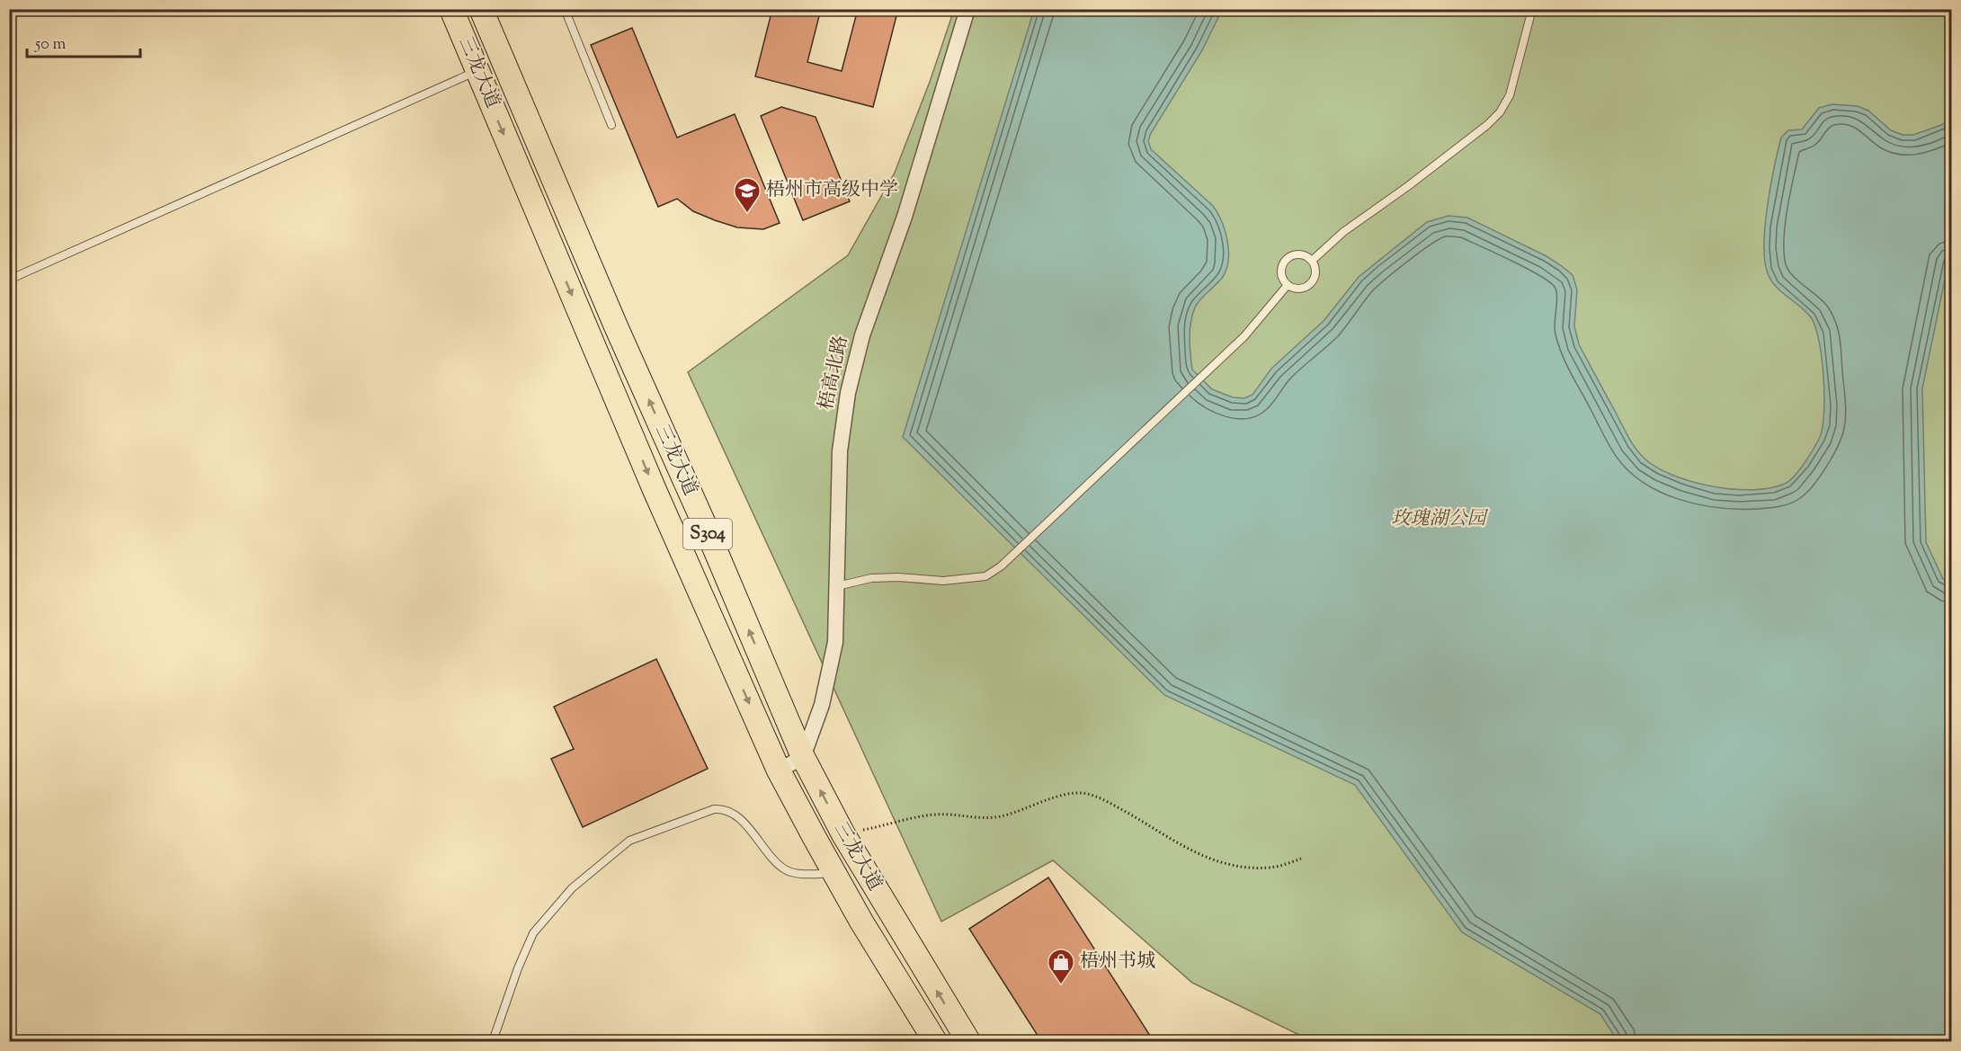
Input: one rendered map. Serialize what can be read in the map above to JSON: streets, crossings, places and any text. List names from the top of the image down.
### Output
{
  "streets": {
    "main road": ["三龙大道", "S304"],
    "street": ["梧高北路"]
  },
  "crossings": [
    ["三龙大道", "梧高北路"]
  ],
  "parks": ["玫瑰湖公园"],
  "places": {
    "school or university": ["梧州市高级中学"],
    "shop": ["梧州书城"]
  },
  "scale_bar": "50 m"
}
